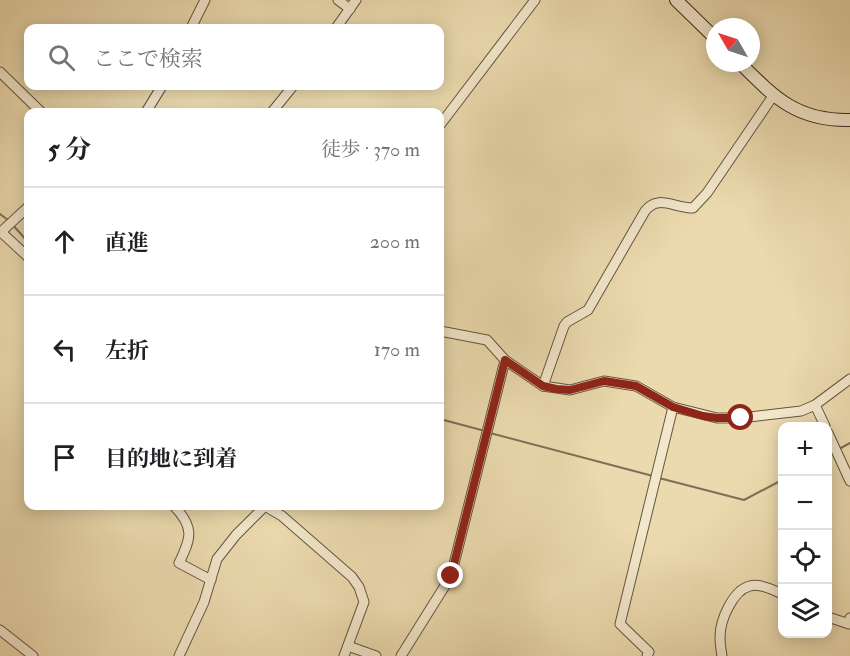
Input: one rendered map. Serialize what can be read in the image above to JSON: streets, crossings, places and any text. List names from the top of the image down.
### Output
{
  "north": "top left",
  "page": {
    "search": "ここで検索",
    "heading": ["5 分", "徒歩 · 370 m"],
    "list": [
      ["直進", "200 m"],
      ["左折", "170 m"],
      "目的地に到着"
    ],
    "map_buttons": ["+", "−"]
  }
}
